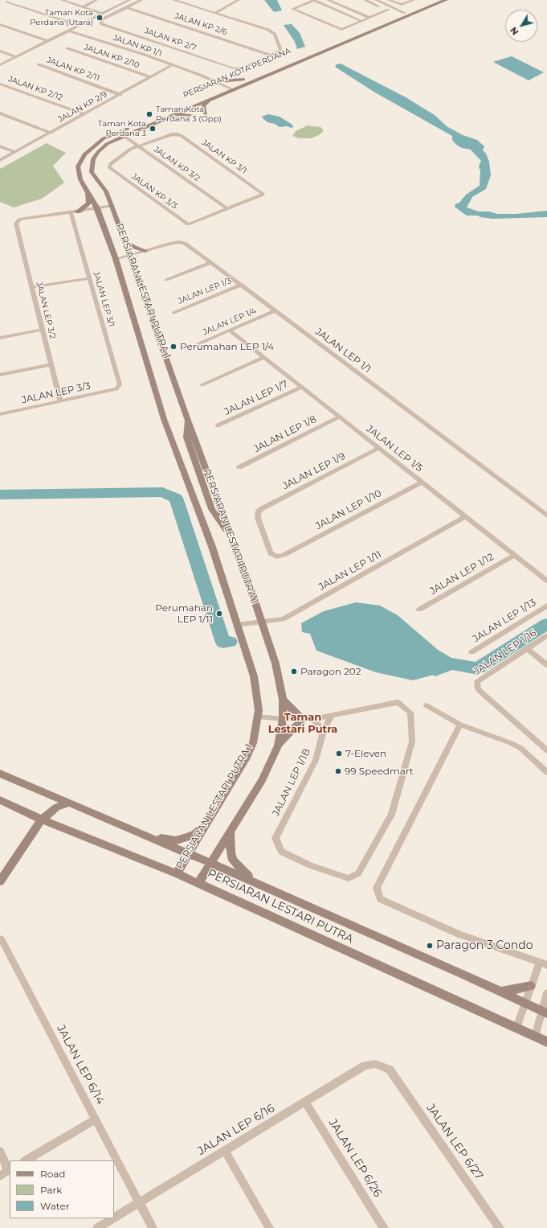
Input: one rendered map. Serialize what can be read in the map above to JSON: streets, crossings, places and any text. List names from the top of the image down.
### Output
{
  "streets": {
    "street": [
      "JALAN KP 2/6",
      "JALAN KP 2/7",
      "JALAN KP 1/1",
      "JALAN KP 2/10",
      "JALAN KP 2/11",
      "PERSIARAN KOTA PERDANA",
      "JALAN KP 2/12",
      "JALAN KP 2/9",
      "JALAN KP 3/1",
      "JALAN KP 3/2",
      "JALAN KP 3/3",
      "PERSIARAN LESTARI PUTRA 1",
      "JALAN LEP 1/3",
      "JALAN LEP 3/1",
      "JALAN LEP 3/2",
      "JALAN LEP 1/4",
      "JALAN LEP 1/1",
      "JALAN LEP 3/3",
      "JALAN LEP 1/7",
      "JALAN LEP 1/8",
      "JALAN LEP 1/5",
      "JALAN LEP 1/9",
      "JALAN LEP 1/10",
      "JALAN LEP 1/11",
      "JALAN LEP 1/12",
      "JALAN LEP 1/13",
      "JALAN LEP 1/16",
      "JALAN LEP 1/1B",
      "PERSIARAN LESTARI PUTRA",
      "JALAN LEP 6/14",
      "JALAN LEP 6/16",
      "JALAN LEP 6/27",
      "JALAN LEP 6/26"
    ]
  },
  "crossings": [
    ["JALAN KP 2/6", "JALAN KP 2/7"],
    ["JALAN KP 1/1", "PERSIARAN KOTA PERDANA"],
    ["JALAN KP 1/1", "JALAN KP 2/9"],
    ["JALAN KP 2/10", "JALAN KP 2/9"],
    ["JALAN KP 2/11", "JALAN KP 2/9"],
    ["PERSIARAN KOTA PERDANA", "JALAN KP 3/2"],
    ["PERSIARAN KOTA PERDANA", "PERSIARAN LESTARI PUTRA 1"],
    ["JALAN KP 2/12", "JALAN KP 2/9"],
    ["JALAN KP 3/1", "JALAN KP 3/2"],
    ["JALAN KP 3/1", "JALAN KP 3/3"],
    ["JALAN KP 3/2", "JALAN KP 3/3"],
    ["PERSIARAN LESTARI PUTRA 1", "JALAN LEP 1/1"],
    ["PERSIARAN LESTARI PUTRA 1", "JALAN LEP 1/11"],
    ["PERSIARAN LESTARI PUTRA 1", "PERSIARAN LESTARI PUTRA"],
    ["JALAN LEP 1/3", "JALAN LEP 1/1"],
    ["JALAN LEP 3/1", "JALAN LEP 3/2"],
    ["JALAN LEP 3/1", "JALAN LEP 3/3"],
    ["JALAN LEP 3/2", "JALAN LEP 3/3"],
    ["JALAN LEP 1/4", "JALAN LEP 1/1"],
    ["JALAN LEP 1/4", "JALAN LEP 1/5"],
    ["JALAN LEP 1/7", "JALAN LEP 1/5"],
    ["JALAN LEP 1/8", "JALAN LEP 1/5"],
    ["JALAN LEP 1/5", "JALAN LEP 1/9"],
    ["JALAN LEP 1/5", "JALAN LEP 1/10"],
    ["JALAN LEP 1/5", "JALAN LEP 1/11"],
    ["JALAN LEP 1/5", "JALAN LEP 1/12"],
    ["JALAN LEP 1/9", "JALAN LEP 1/10"],
    ["JALAN LEP 6/14", "JALAN LEP 6/16"],
    ["JALAN LEP 6/16", "JALAN LEP 6/27"],
    ["JALAN LEP 6/16", "JALAN LEP 6/26"]
  ],
  "districts": ["Taman Lestari Putra"],
  "places": [
    "Taman Kota Perdana (Utara)",
    "Taman Kota Perdana 3 (Opp)",
    "Taman Kota Perdana 3",
    "Perumahan LEP 1/4",
    "Perumahan LEP 1/11",
    "Paragon 202",
    "7-Eleven",
    "99 Speedmart",
    "Paragon 3 Condo"
  ],
  "legend": ["Road", "Park", "Water"],
  "north": "bottom left"
}
